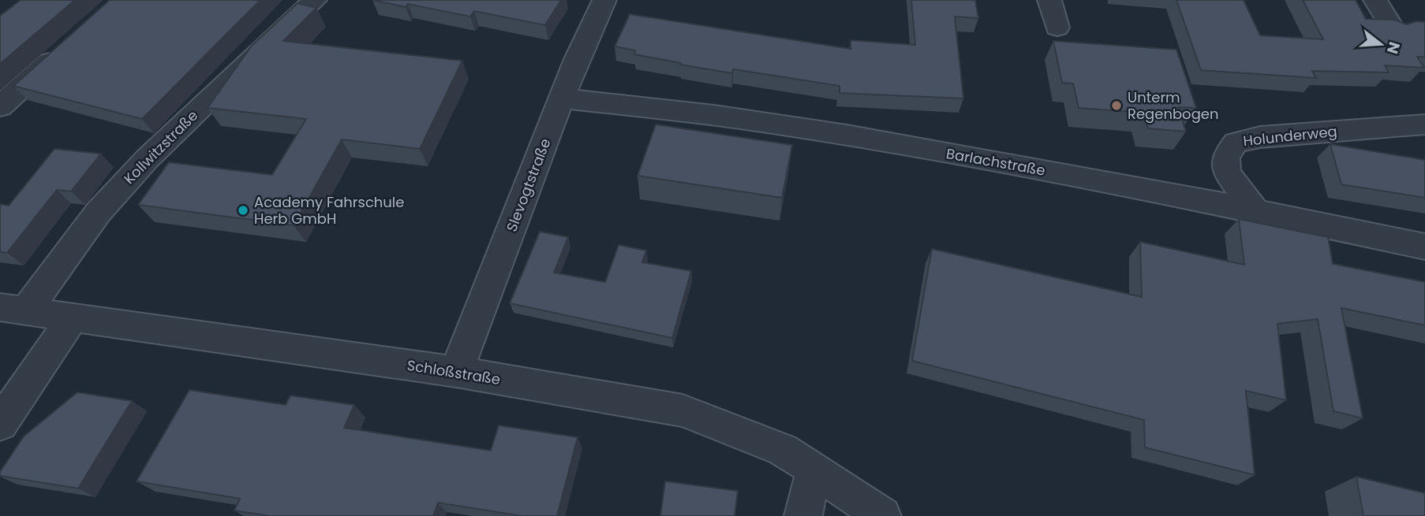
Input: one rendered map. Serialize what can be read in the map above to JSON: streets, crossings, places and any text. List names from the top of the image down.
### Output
{
  "streets": {
    "street": [
      "Holunderweg",
      "Kollwitzstraße",
      "Barlachstraße",
      "Slevogtstraße",
      "Schloßstraße"
    ]
  },
  "crossings": [
    ["Holunderweg", "Barlachstraße"],
    ["Kollwitzstraße", "Schloßstraße"],
    ["Barlachstraße", "Slevogtstraße"],
    ["Slevogtstraße", "Schloßstraße"]
  ],
  "places": ["Unterm Regenbogen", "Academy Fahrschule Herb GmbH"],
  "north": "right"
}
